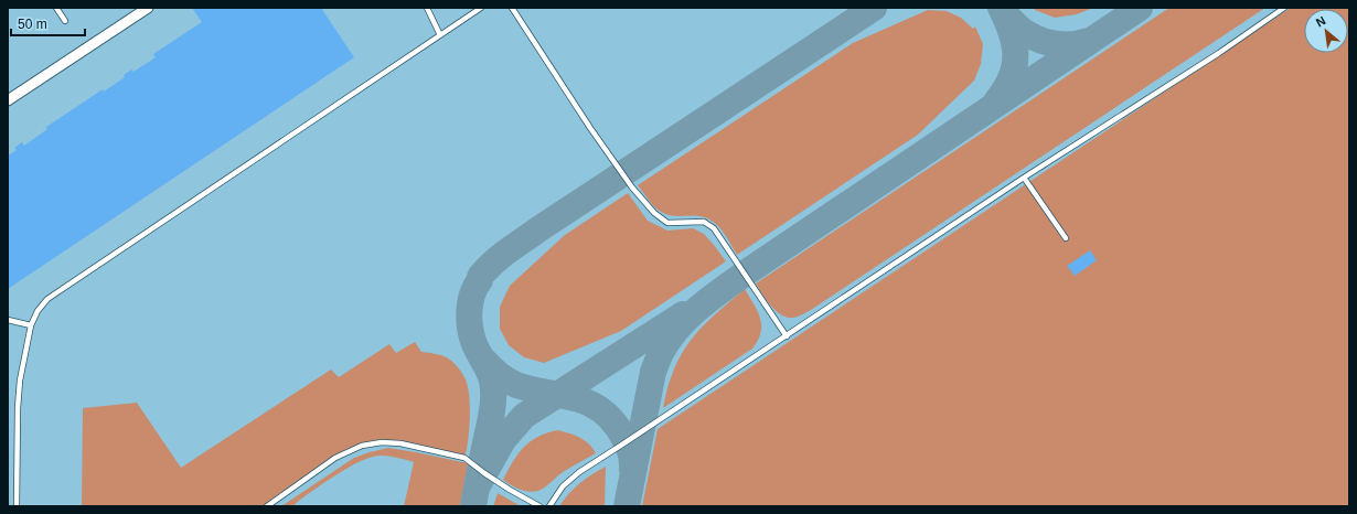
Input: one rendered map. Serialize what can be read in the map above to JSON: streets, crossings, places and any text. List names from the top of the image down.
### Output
{
  "scale_bar": "50 m",
  "north": "top left"
}
